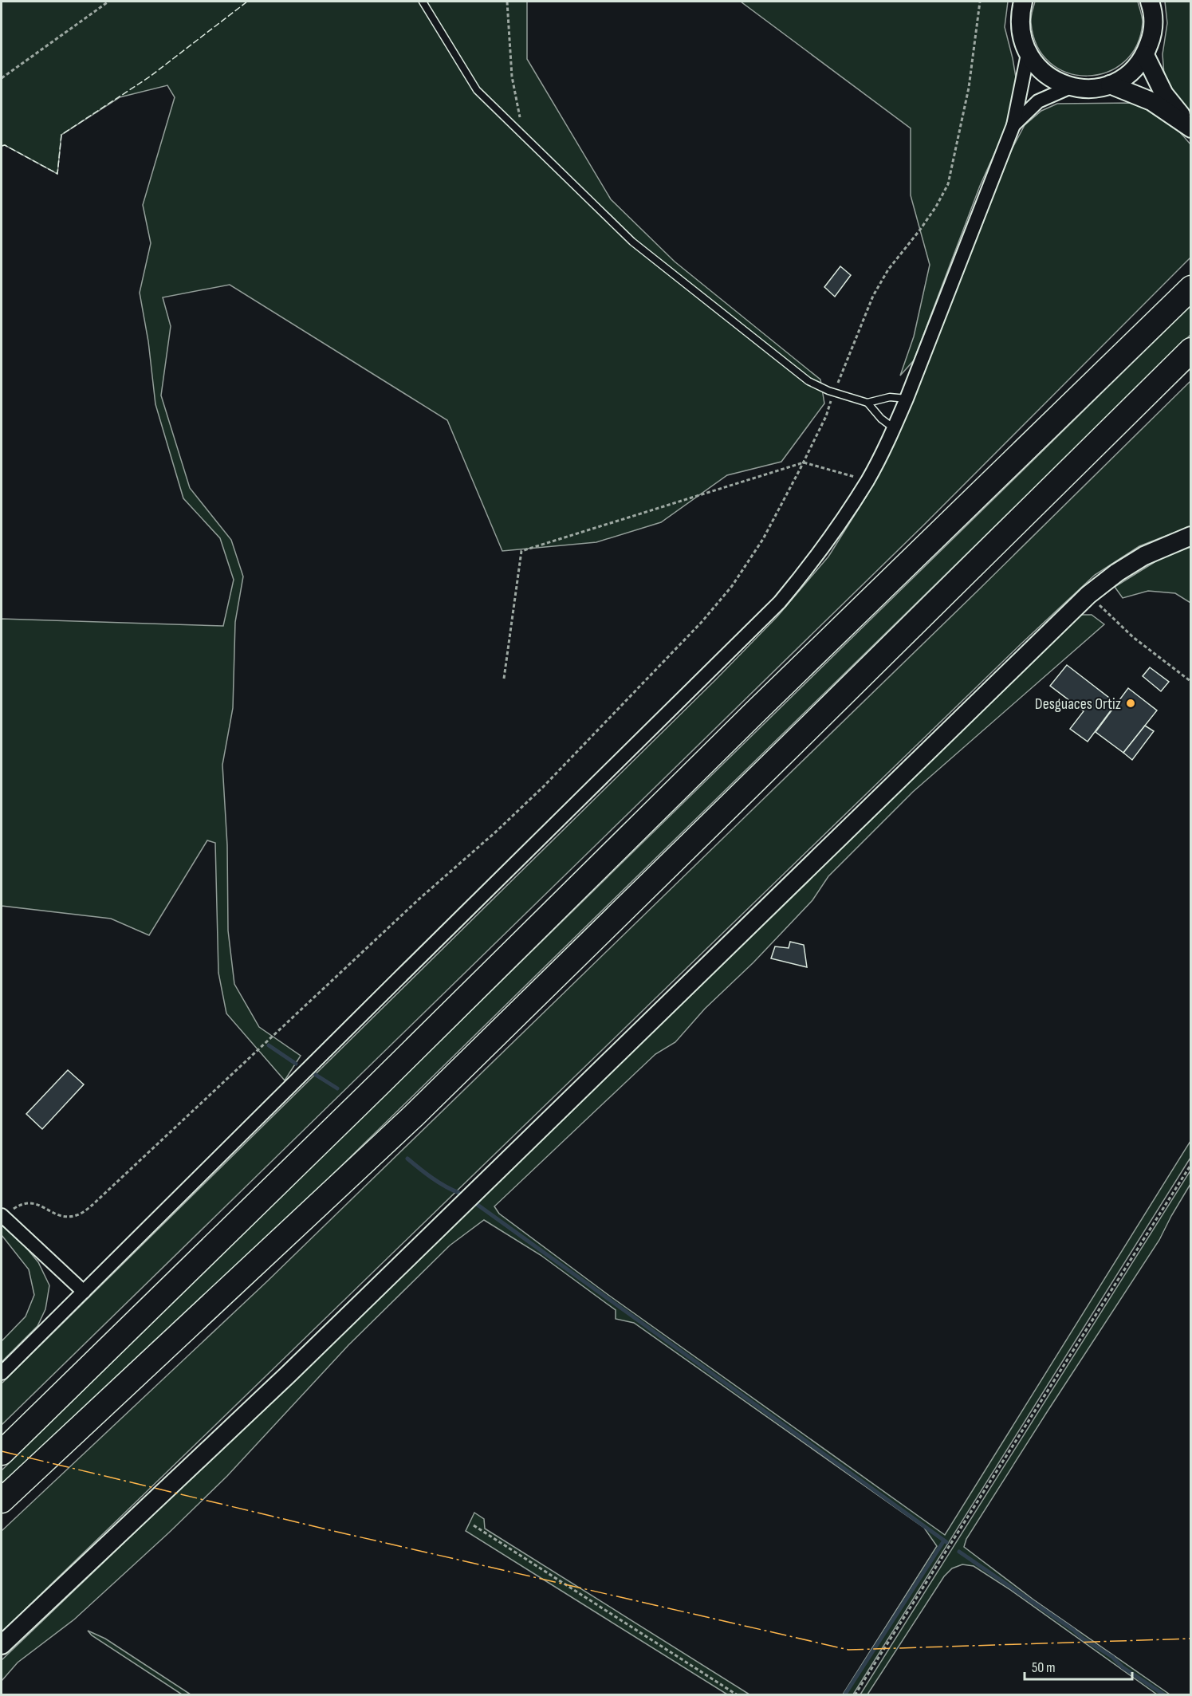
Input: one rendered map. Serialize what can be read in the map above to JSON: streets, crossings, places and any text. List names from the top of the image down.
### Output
{
  "places": ["Desguaces Ortiz"],
  "scale_bar": "50 m"
}
